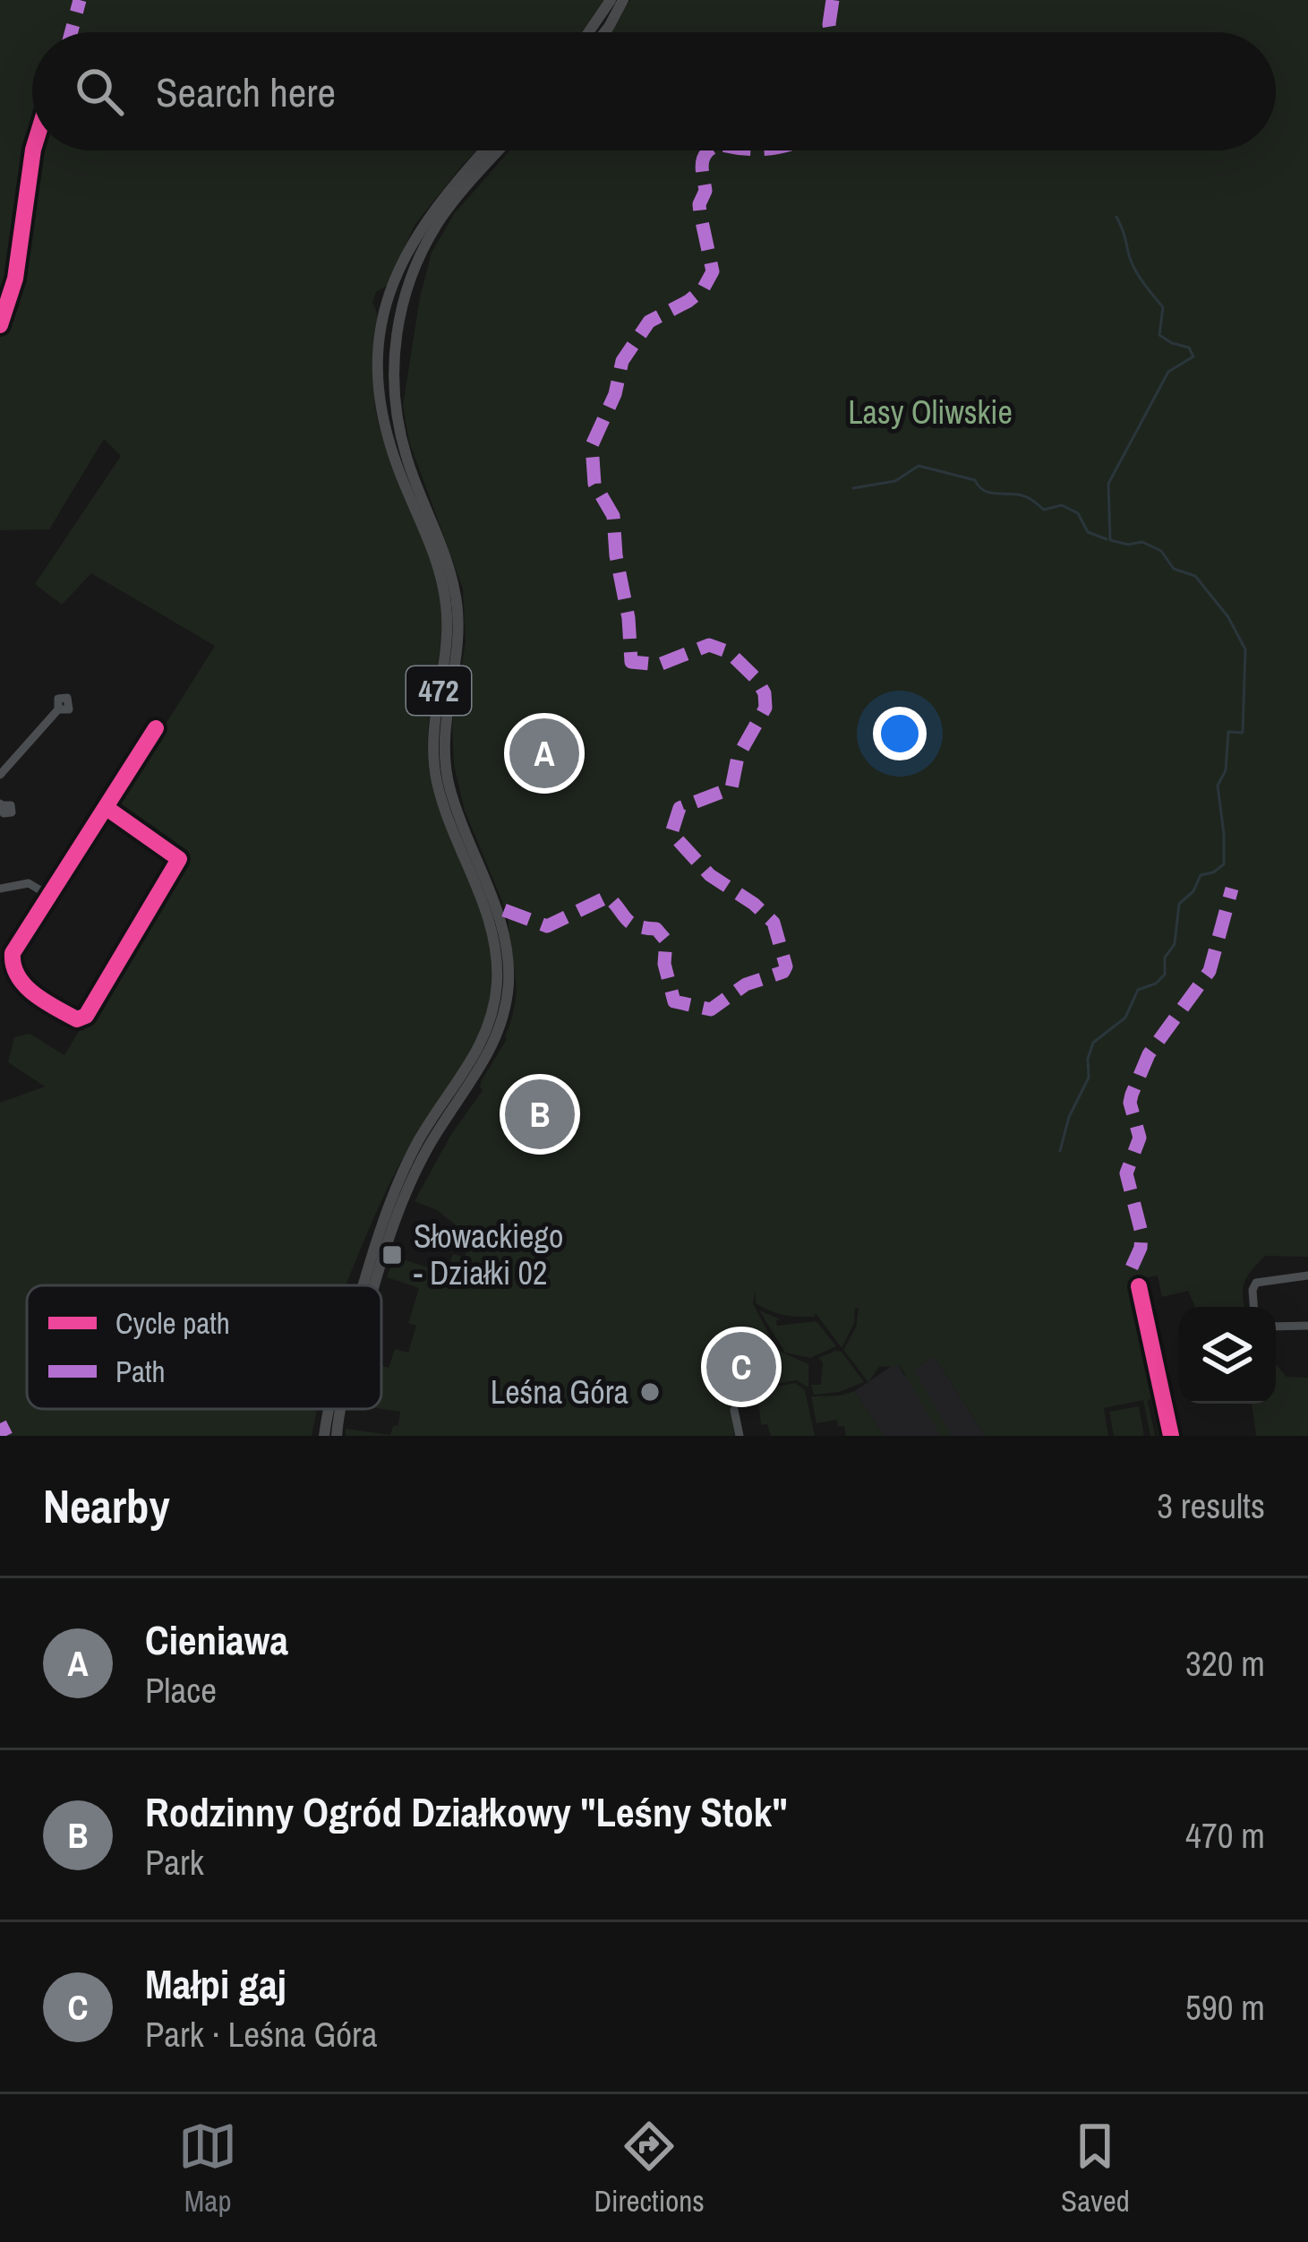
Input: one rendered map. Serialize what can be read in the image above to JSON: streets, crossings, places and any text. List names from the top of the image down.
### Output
{
  "streets": {
    "main road": ["472"]
  },
  "parks": ["Lasy Oliwskie"],
  "places": {
    "transit": ["Słowackiego - Działki 02"],
    "other": ["Leśna Góra"]
  },
  "legend": ["Cycle path", "Path"],
  "page": {
    "search": "Search here",
    "pins": ["A", "B", "C"],
    "heading": ["Nearby", "3 results"],
    "list": [
      {
        "mark": "A",
        "name": "Cieniawa",
        "note": "Place",
        "value": "320 m"
      },
      {
        "mark": "B",
        "name": "Rodzinny Ogród Działkowy \"Leśny Stok\"",
        "note": "Park",
        "value": "470 m"
      },
      {
        "mark": "C",
        "name": "Małpi gaj",
        "note": "Park · Leśna Góra",
        "value": "590 m"
      }
    ],
    "nav": ["Map", "Directions", "Saved"]
  }
}
